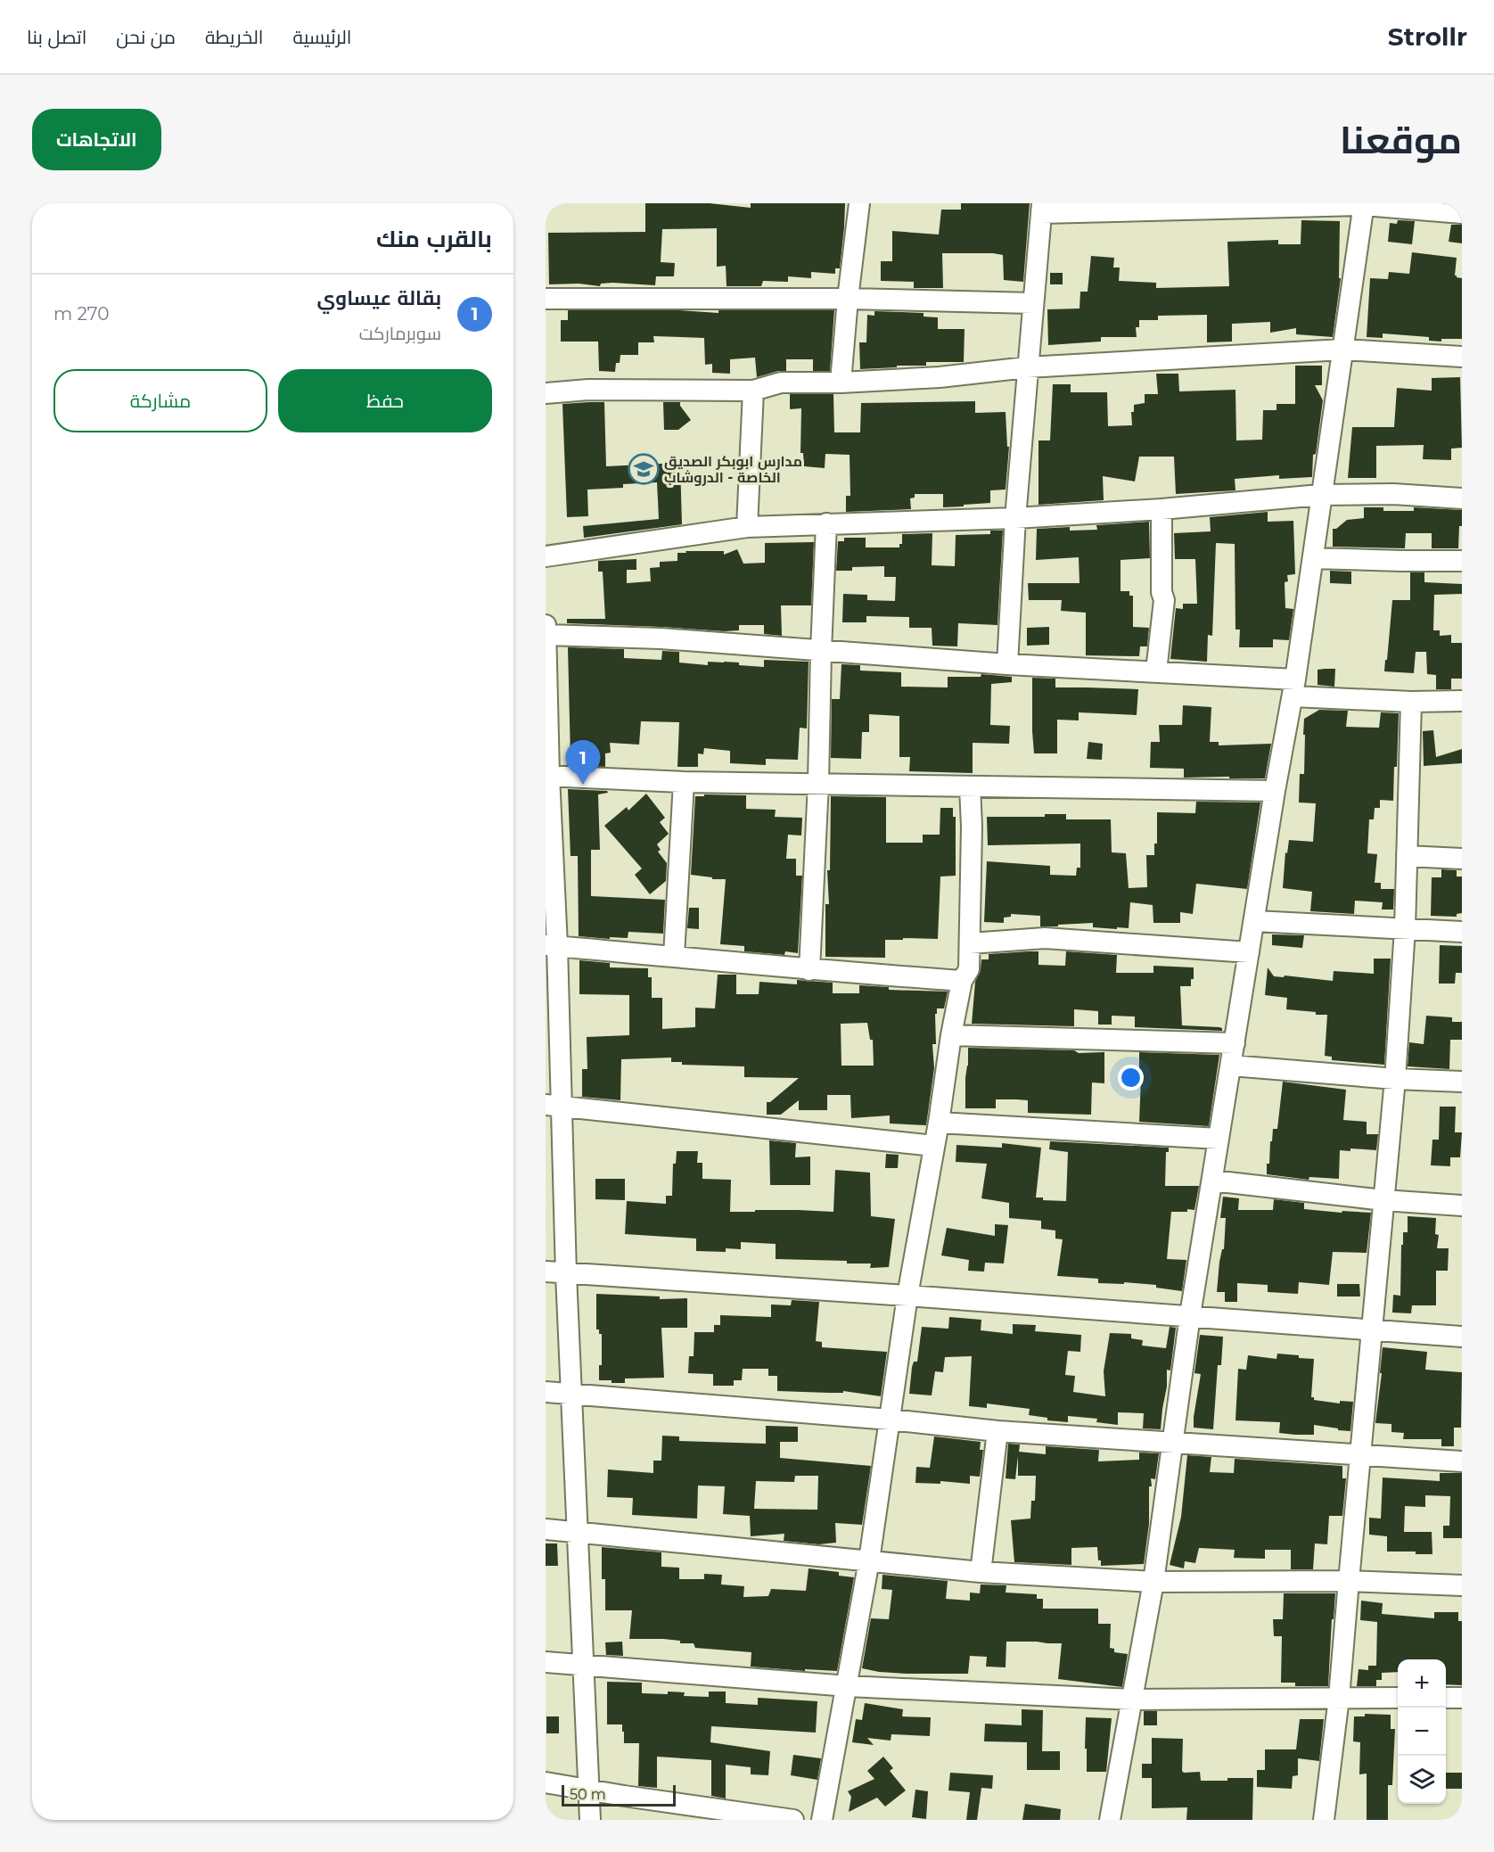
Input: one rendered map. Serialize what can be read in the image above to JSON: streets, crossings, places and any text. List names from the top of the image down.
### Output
{
  "places": {
    "school or university": ["مدارس ابوبكر الصديق الخاصة - الدروشاب"]
  },
  "scale_bar": "50 m",
  "page": {
    "header": "Strollr",
    "nav": [
      "الرئيسية",
      "الخريطة",
      "من نحن",
      "اتصل بنا"
    ],
    "title": "موقعنا",
    "buttons": [
      "الاتجاهات",
      ["حفظ", "مشاركة"]
    ],
    "heading": "بالقرب منك",
    "list": [
      {
        "mark": "1",
        "name": "بقالة عيساوي",
        "note": "سوبرماركت",
        "value": "270 m"
      }
    ],
    "pins": "1",
    "map_buttons": ["+", "−"],
    "scale": "50 m"
  }
}
